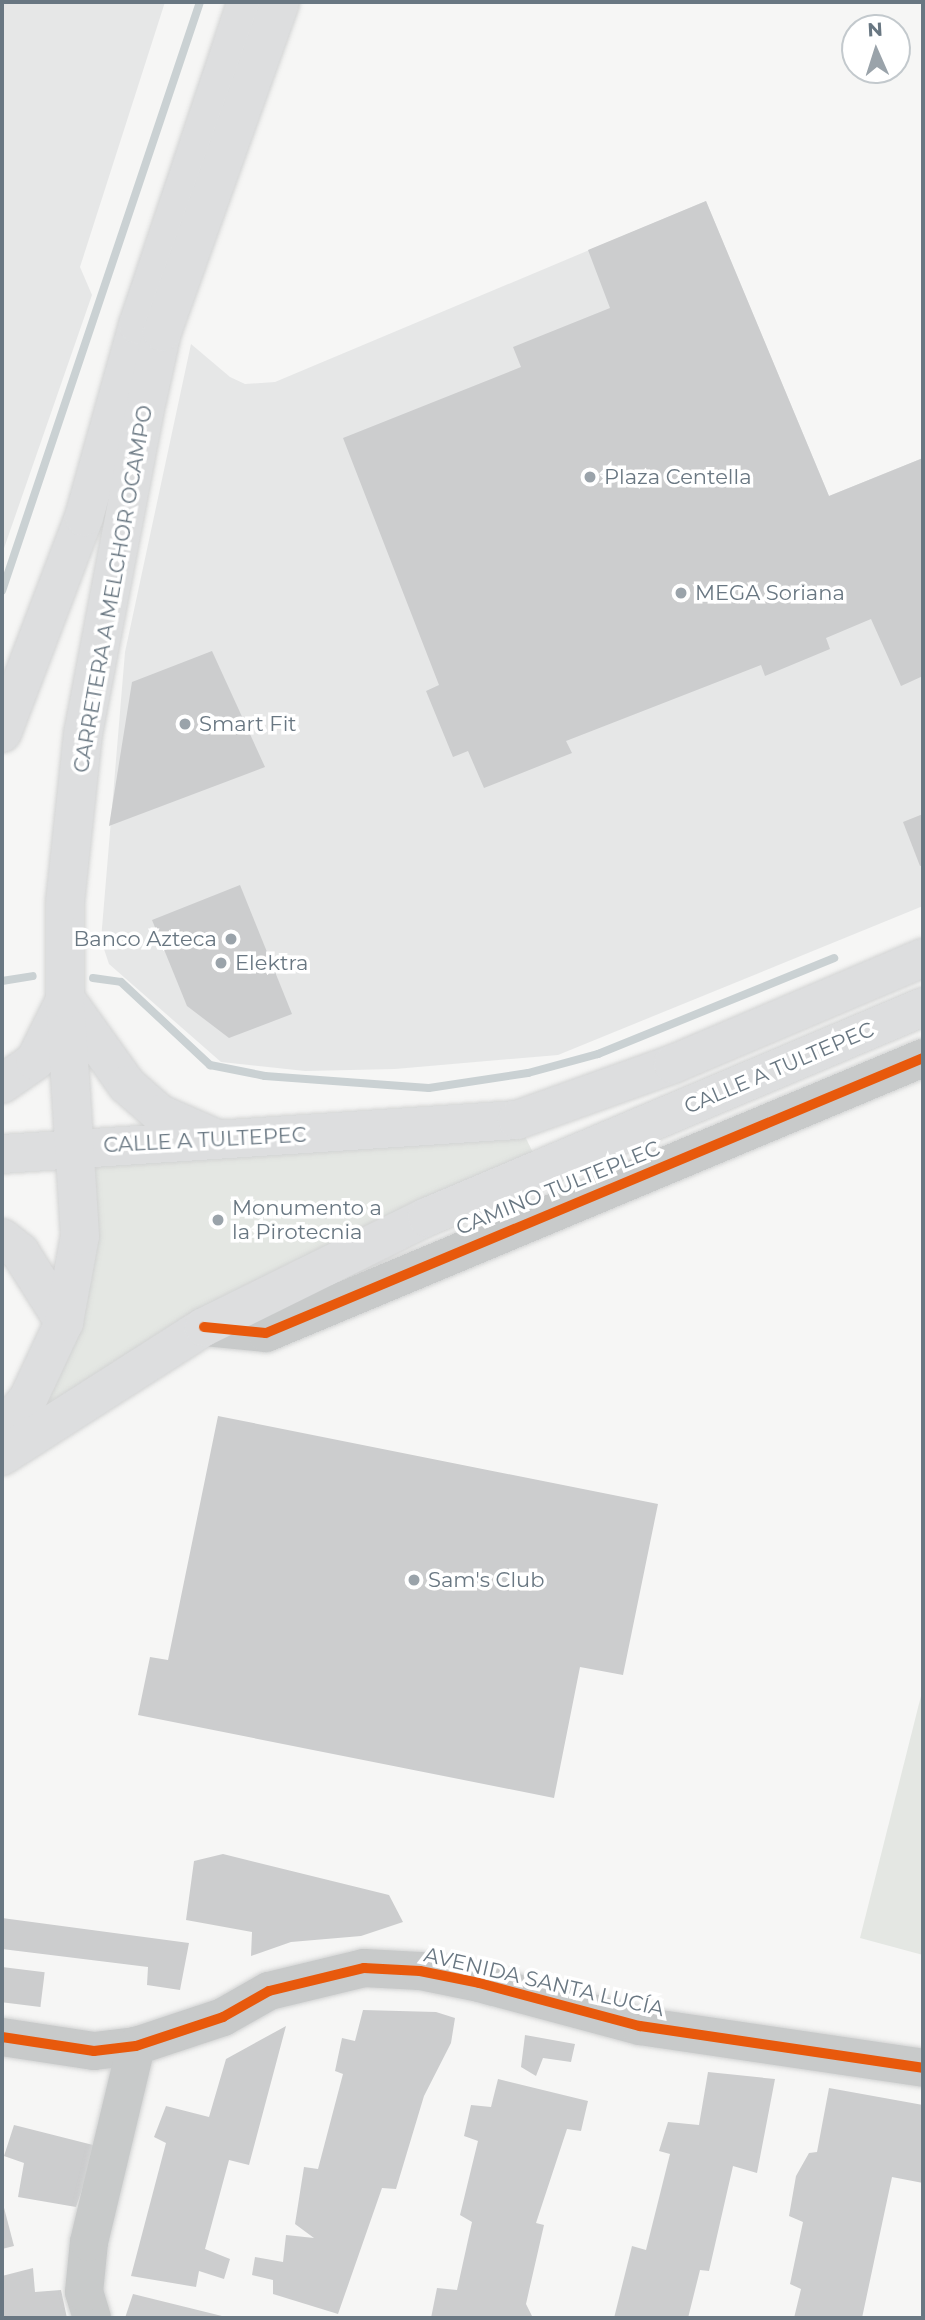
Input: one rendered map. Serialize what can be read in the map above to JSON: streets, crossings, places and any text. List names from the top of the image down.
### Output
{
  "streets": {
    "main road": ["CARRETERA A MELCHOR OCAMPO", "CALLE A TULTEPEC"],
    "street": ["CAMINO TULTEPLEC", "AVENIDA SANTA LUCÍA"]
  },
  "crossings": [
    ["CARRETERA A MELCHOR OCAMPO", "CALLE A TULTEPEC"],
    ["CALLE A TULTEPEC", "CAMINO TULTEPLEC"]
  ],
  "places": [
    "Plaza Centella",
    "MEGA Soriana",
    "Smart Fit",
    "Banco Azteca",
    "Elektra",
    "Monumento a la Pirotecnia",
    "Sam's Club"
  ],
  "north": "top"
}
